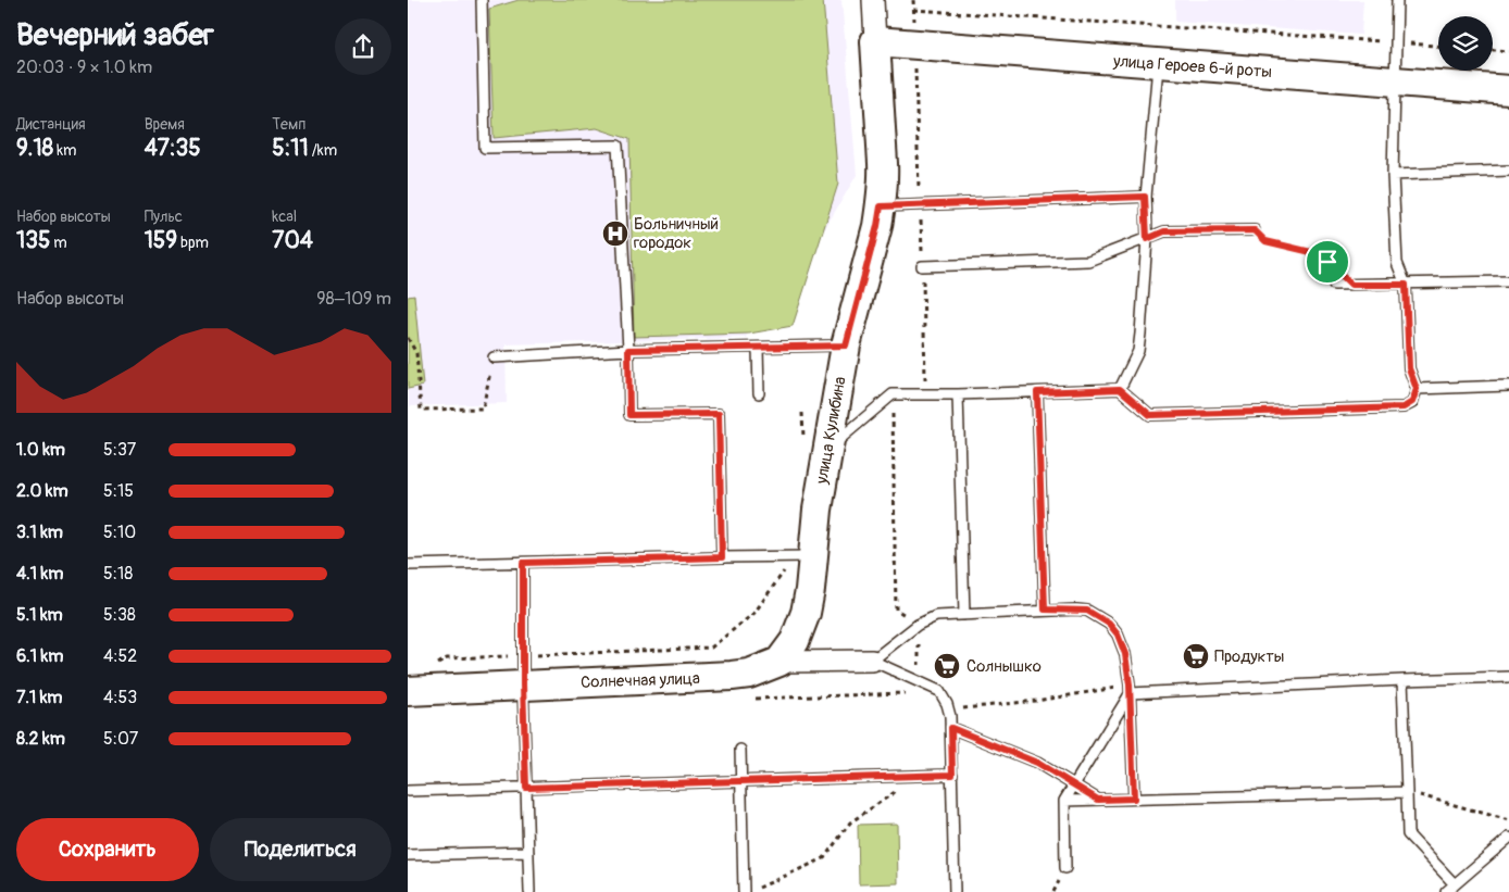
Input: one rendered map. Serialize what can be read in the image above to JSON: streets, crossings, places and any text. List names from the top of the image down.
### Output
{
  "streets": {
    "street": ["улица Героев 6-й роты", "улица Кулибина", "Солнечная улица"]
  },
  "crossings": [
    ["улица Героев 6-й роты", "улица Кулибина"],
    ["улица Кулибина", "Солнечная улица"]
  ],
  "places": {
    "hospital": ["Больничный городок"],
    "supermarket": ["Продукты", "Солнышко"]
  },
  "page": {
    "heading": ["Вечерний забег", "20:03 · 9 × 1.0 km"],
    "stats": [
      ["Дистанция", "9.18 km"],
      ["Время", "47:35"],
      ["Темп", "5:11 /km"],
      ["Набор высоты", "135 m"],
      ["Пульс", "159 bpm"],
      ["kcal", "704"]
    ],
    "chart": ["Набор высоты", "98–109 m"],
    "list": [
      {
        "name": "1.0 km",
        "note": "5:37"
      },
      {
        "name": "2.0 km",
        "note": "5:15"
      },
      {
        "name": "3.1 km",
        "note": "5:10"
      },
      {
        "name": "4.1 km",
        "note": "5:18"
      },
      {
        "name": "5.1 km",
        "note": "5:38"
      },
      {
        "name": "6.1 km",
        "note": "4:52"
      },
      {
        "name": "7.1 km",
        "note": "4:53"
      },
      {
        "name": "8.2 km",
        "note": "5:07"
      }
    ],
    "buttons": ["Сохранить", "Поделиться"]
  }
}
